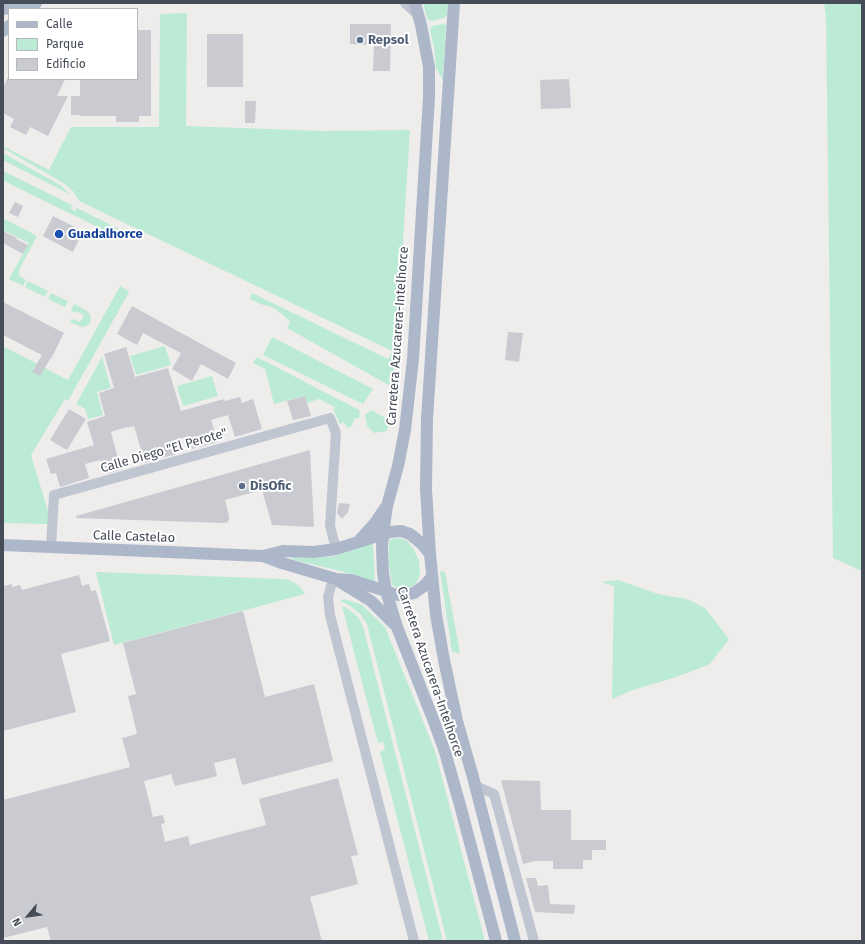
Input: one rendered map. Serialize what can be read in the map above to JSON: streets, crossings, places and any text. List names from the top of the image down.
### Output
{
  "streets": {
    "main road": ["Carretera Azucarera-Intelhorce", "Calle Castelao"],
    "street": ["Calle Diego \"El Perote\""]
  },
  "crossings": [
    ["Carretera Azucarera-Intelhorce", "Calle Castelao"],
    ["Calle Diego \"El Perote\"", "Calle Castelao"]
  ],
  "places": ["Repsol", "Guadalhorce", "DisOfic"],
  "legend": ["Calle", "Parque", "Edificio"],
  "north": "bottom left"
}
